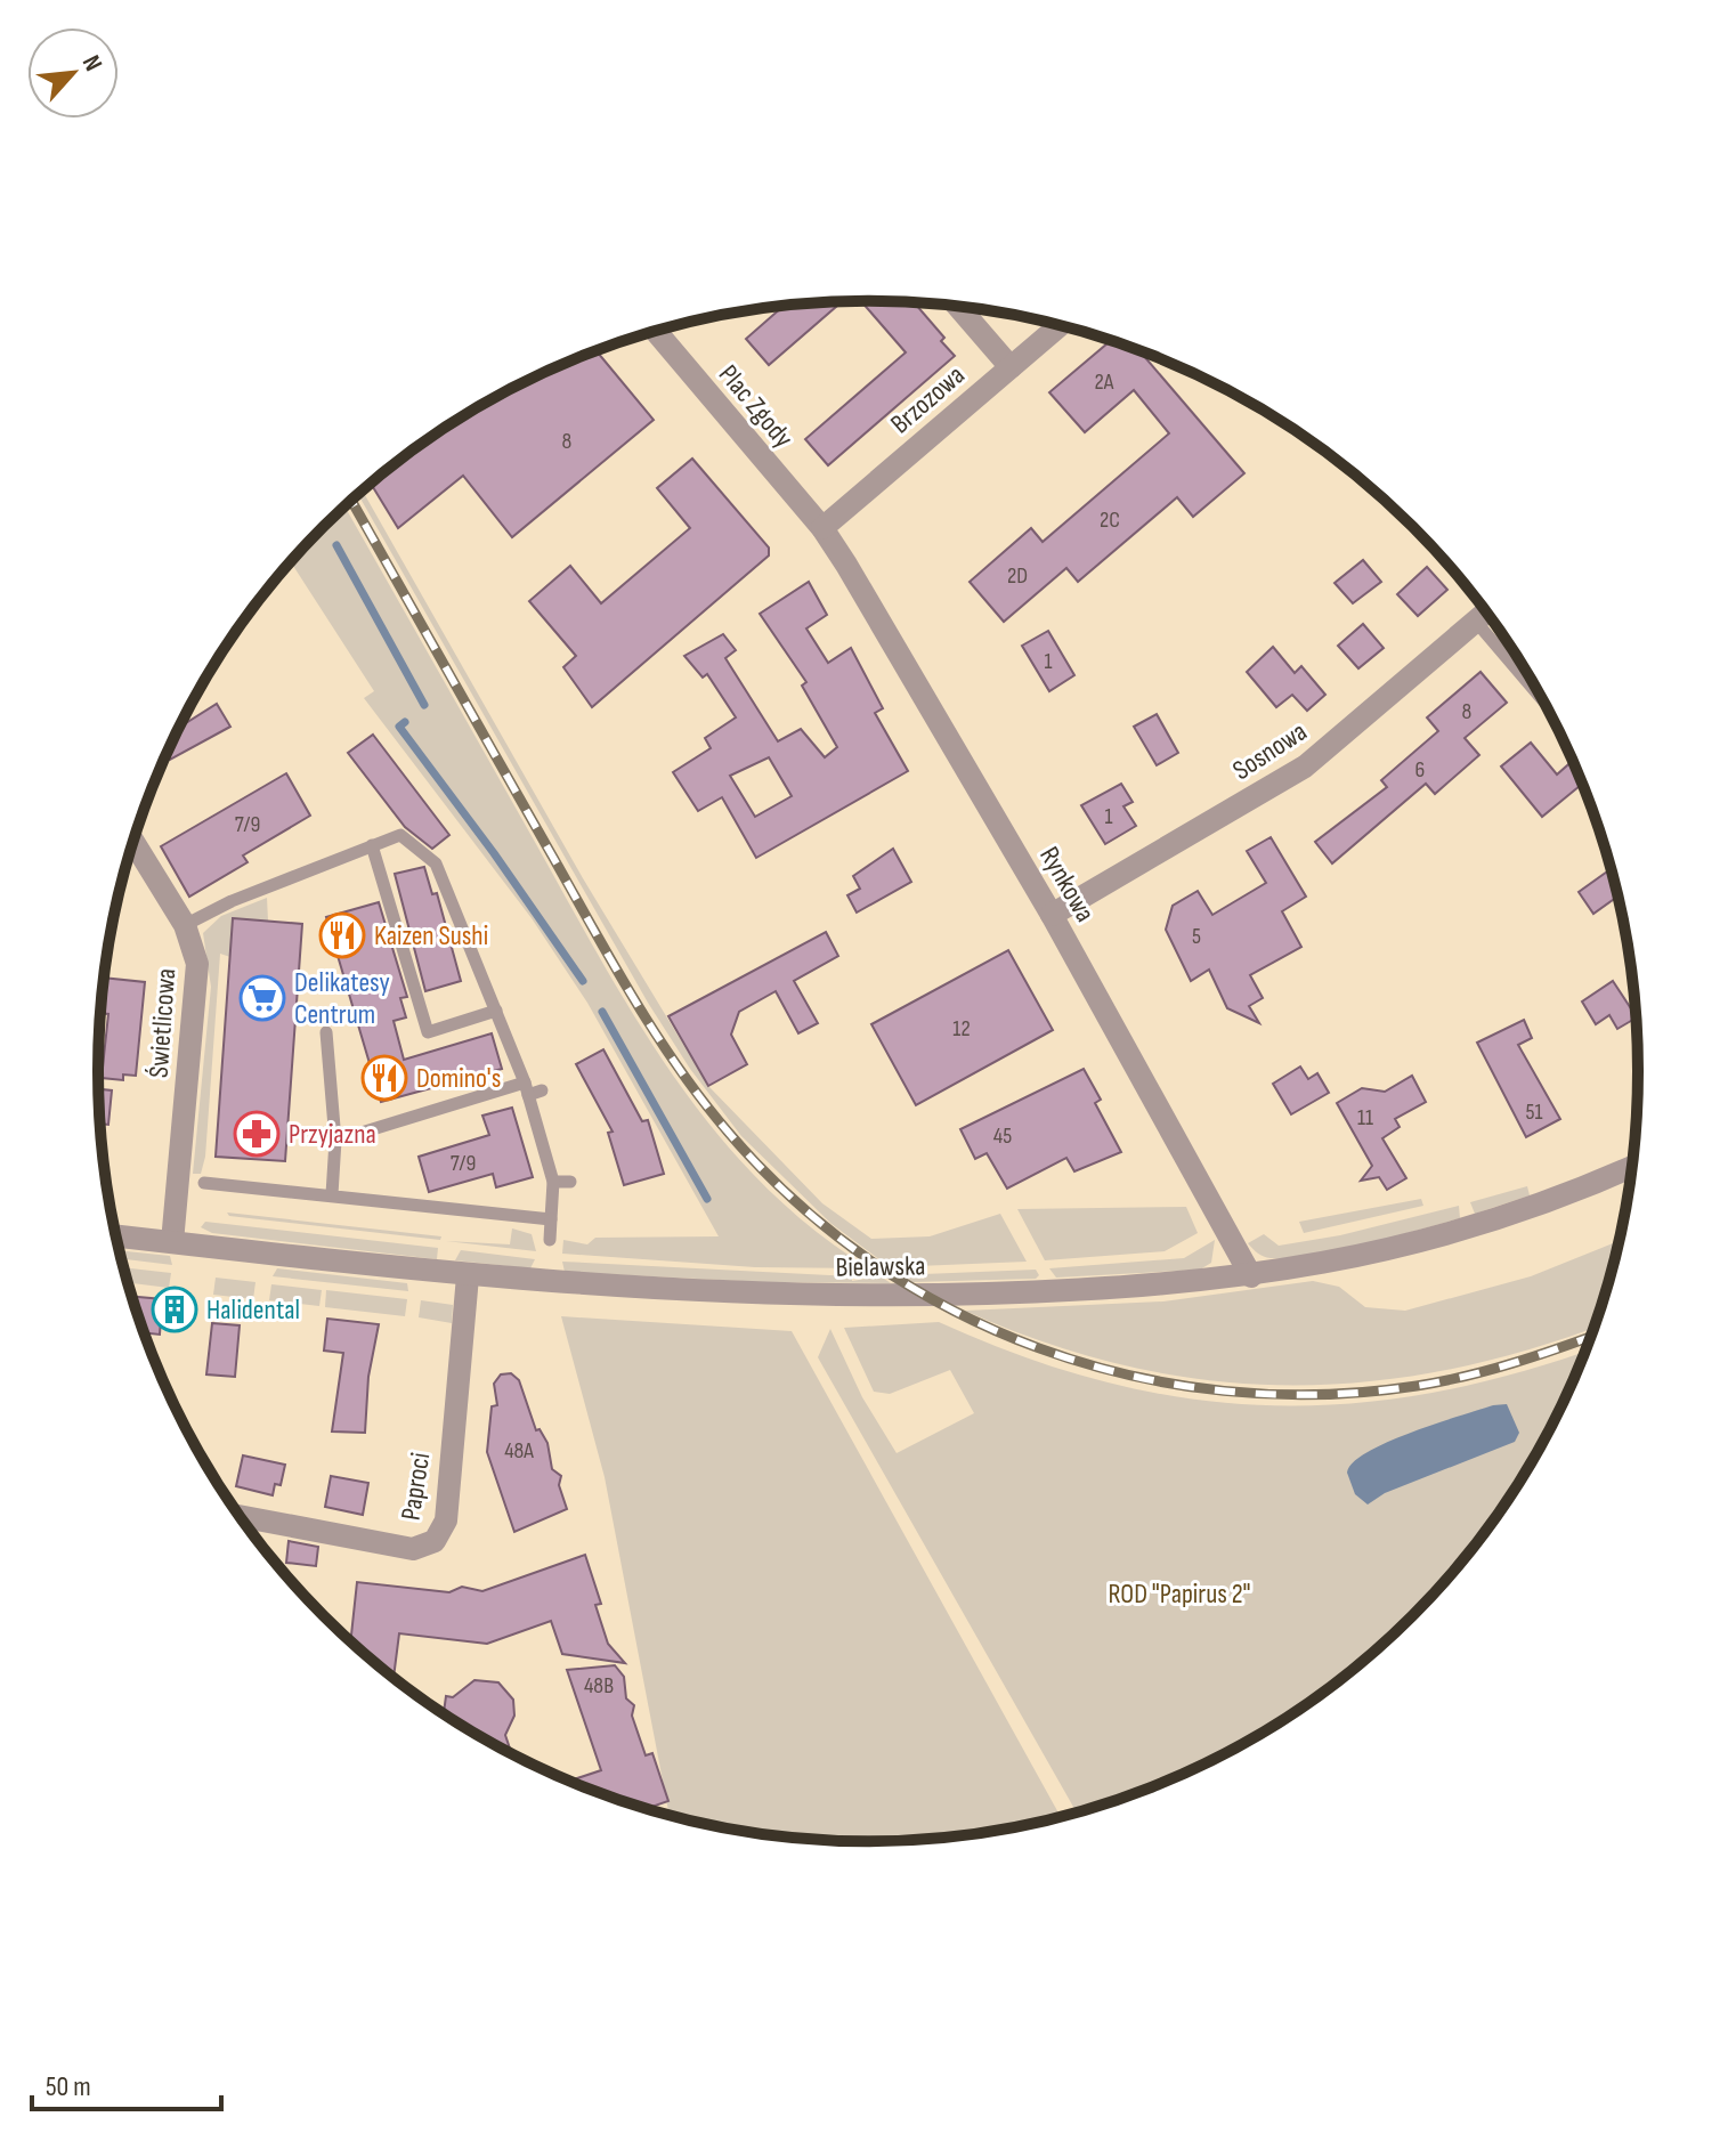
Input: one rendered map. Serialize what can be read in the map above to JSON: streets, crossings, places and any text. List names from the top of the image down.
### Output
{
  "streets": {
    "street": [
      "Brzozowa",
      "Plac Zgody",
      "Sosnowa",
      "Rynkowa",
      "Świetlicowa",
      "Bielawska",
      "Paproci"
    ]
  },
  "crossings": [
    ["Brzozowa", "Plac Zgody"],
    ["Brzozowa", "Rynkowa"],
    ["Plac Zgody", "Rynkowa"],
    ["Sosnowa", "Rynkowa"],
    ["Rynkowa", "Bielawska"],
    ["Świetlicowa", "Bielawska"],
    ["Bielawska", "Paproci"]
  ],
  "parks": ["ROD \"Papirus 2\""],
  "places": {
    "restaurant": ["Kaizen Sushi", "Domino's"],
    "supermarket": ["Delikatesy Centrum"],
    "pharmacy": ["Przyjazna"],
    "building": ["Halidental"]
  },
  "house_numbers": [
    "2A",
    "8",
    "2C",
    "2D",
    "1",
    "8",
    "6",
    "1",
    "7/9",
    "5",
    "12",
    "51",
    "11",
    "45",
    "7/9",
    "48A",
    "48B"
  ],
  "scale_bar": "50 m",
  "north": "top right"
}
